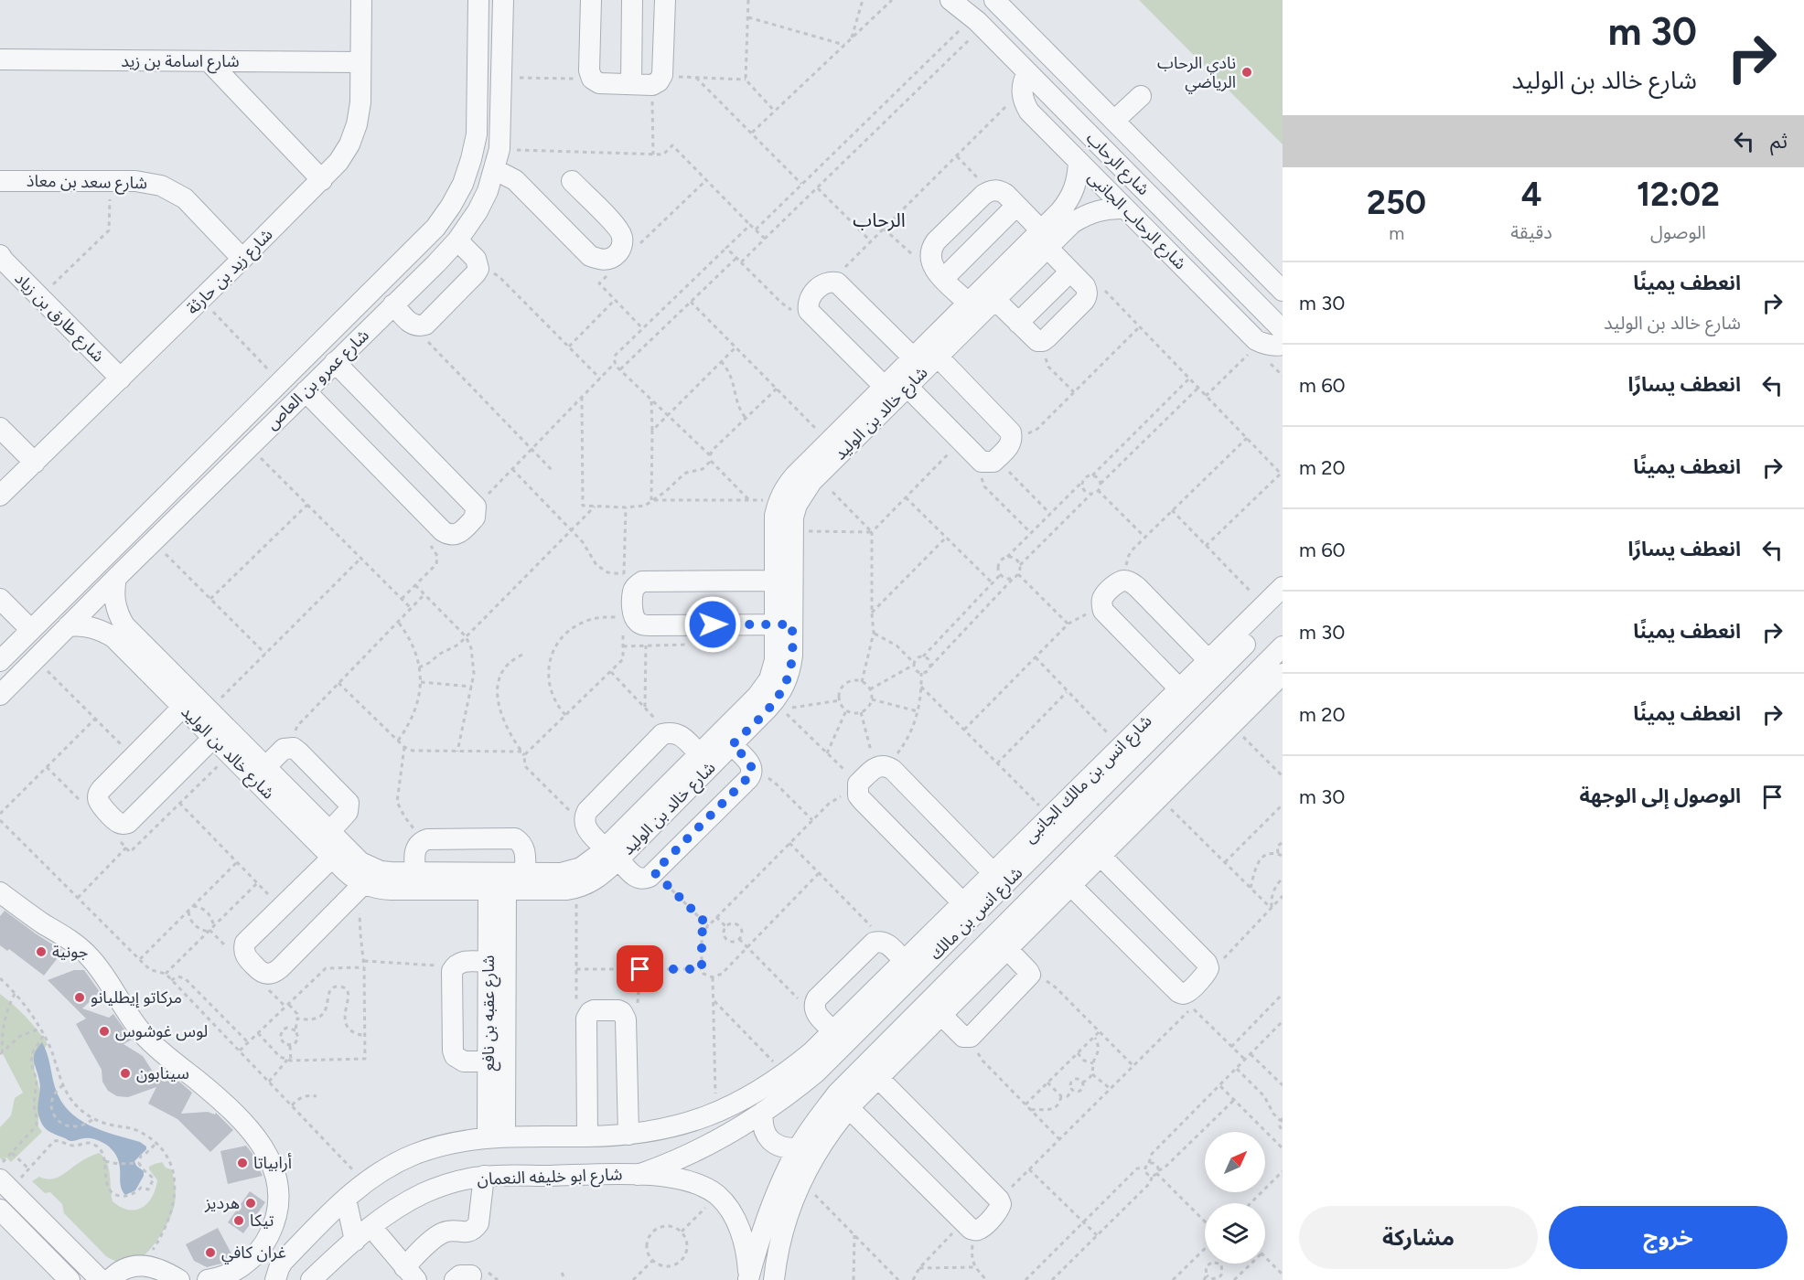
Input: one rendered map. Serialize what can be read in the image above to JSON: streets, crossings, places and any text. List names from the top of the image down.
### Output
{
  "streets": {
    "street": [
      "شارع اسامة بن زيد",
      "شارع الرحاب",
      "شارع سعد بن معاذ",
      "شارع الرحاب الجانبى",
      "شارع زيد بن حارثة",
      "شارع طارق بن زياد",
      "شارع عمرو بن العاص",
      "شارع خالد بن الوليد",
      "شارع انس بن مالك الجانبى",
      "شارع انس بن مالك",
      "شارع عقبه بن نافع",
      "شارع ابو خليفه النعمان"
    ]
  },
  "crossings": [
    ["شارع اسامة بن زيد", "شارع زيد بن حارثة"],
    ["شارع سعد بن معاذ", "شارع زيد بن حارثة"],
    ["شارع الرحاب الجانبى", "شارع خالد بن الوليد"],
    ["شارع زيد بن حارثة", "شارع طارق بن زياد"],
    ["شارع عمرو بن العاص", "شارع خالد بن الوليد"],
    ["شارع خالد بن الوليد", "شارع عقبه بن نافع"],
    ["شارع انس بن مالك الجانبى", "شارع انس بن مالك"],
    ["شارع انس بن مالك الجانبى", "شارع عقبه بن نافع"],
    ["شارع انس بن مالك", "شارع ابو خليفه النعمان"]
  ],
  "districts": ["الرحاب"],
  "places": [
    "نادي الرحاب الرياضي",
    "جونية",
    "مركاتو إيطليانو",
    "لوس غوشوس",
    "سينابون",
    "أرابياتا",
    "هرديز",
    "تيكا",
    "غران كافي"
  ],
  "north": "top right",
  "page": {
    "turn": ["30 m", "شارع خالد بن الوليد"],
    "then": "ثم",
    "eta": [
      "12:02",
      "الوصول",
      "4",
      "دقيقة",
      "250",
      "m"
    ],
    "list": [
      {
        "name": "انعطف يمينًا",
        "note": "شارع خالد بن الوليد",
        "value": "30 m"
      },
      {
        "name": "انعطف يسارًا",
        "value": "60 m"
      },
      {
        "name": "انعطف يمينًا",
        "value": "20 m"
      },
      {
        "name": "انعطف يسارًا",
        "value": "60 m"
      },
      {
        "name": "انعطف يمينًا",
        "value": "30 m"
      },
      {
        "name": "انعطف يمينًا",
        "value": "20 m"
      },
      {
        "name": "الوصول إلى الوجهة",
        "value": "30 m"
      }
    ],
    "buttons": ["خروج", "مشاركة"]
  }
}
